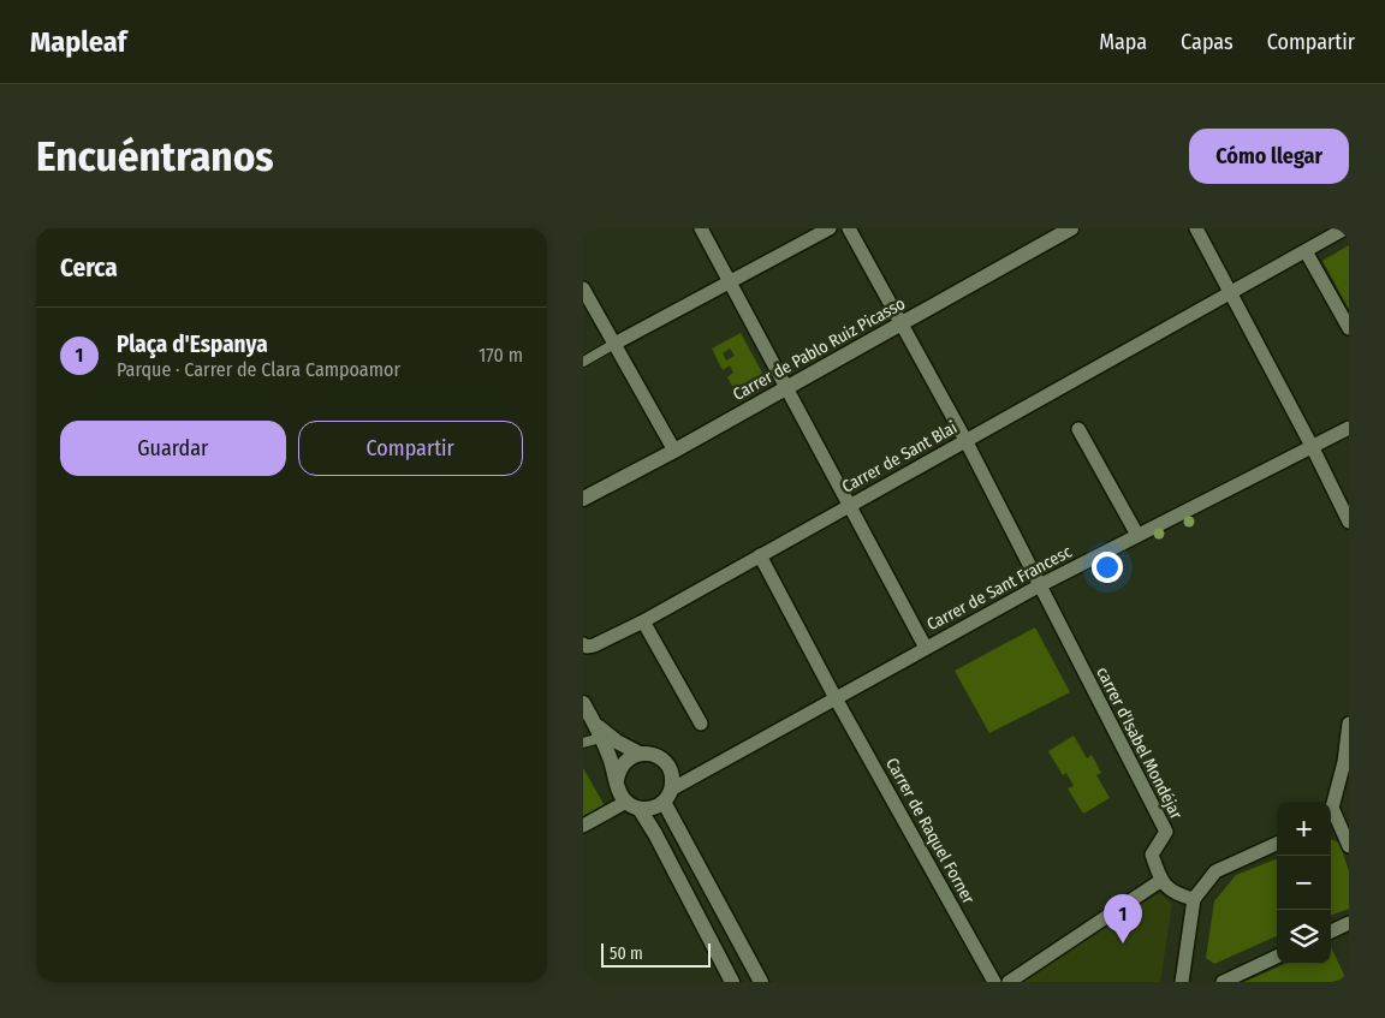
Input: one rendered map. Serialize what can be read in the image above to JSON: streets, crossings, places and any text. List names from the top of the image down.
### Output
{
  "streets": {
    "street": [
      "Carrer de Pablo Ruiz Picasso",
      "Carrer de Sant Blai",
      "Carrer de Sant Francesc",
      "carrer d'Isabel Mondéjar",
      "Carrer de Raquel Forner"
    ]
  },
  "crossings": [
    ["Carrer de Sant Blai", "Carrer de Raquel Forner"],
    ["Carrer de Sant Francesc", "carrer d'Isabel Mondéjar"],
    ["Carrer de Sant Francesc", "Carrer de Raquel Forner"]
  ],
  "scale_bar": "50 m",
  "page": {
    "header": "Mapleaf",
    "nav": ["Mapa", "Capas", "Compartir"],
    "buttons": [
      "Cómo llegar",
      ["Guardar", "Compartir"]
    ],
    "title": "Encuéntranos",
    "heading": "Cerca",
    "list": [
      {
        "mark": "1",
        "name": "Plaça d'Espanya",
        "note": "Parque · Carrer de Clara Campoamor",
        "value": "170 m"
      }
    ],
    "map_buttons": ["+", "−"],
    "pins": "1",
    "scale": "50 m"
  }
}
